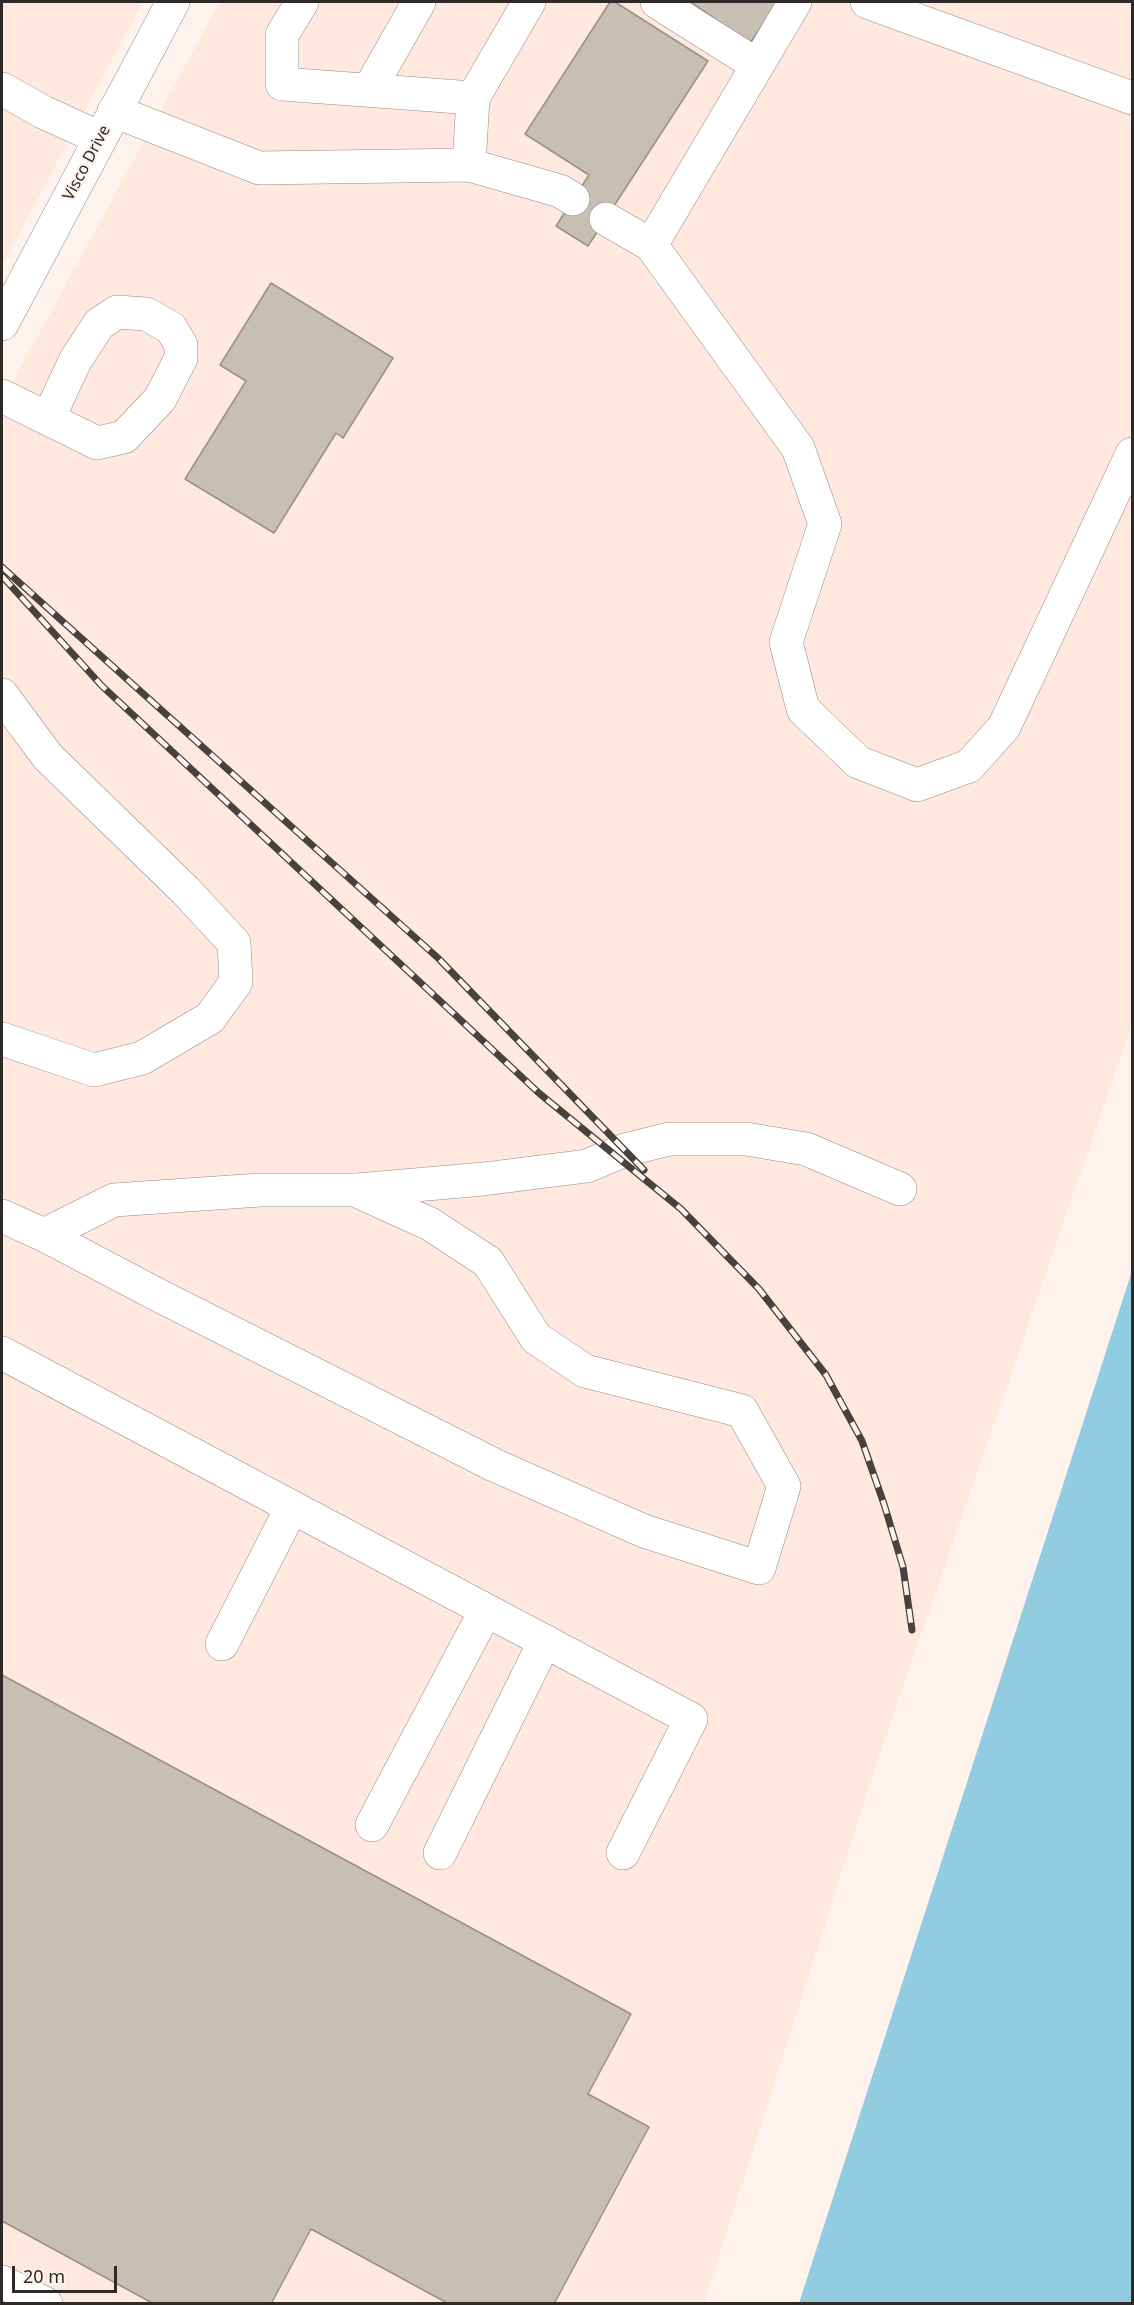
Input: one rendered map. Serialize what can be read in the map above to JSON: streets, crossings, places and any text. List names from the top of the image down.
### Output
{
  "streets": {
    "street": ["Visco Drive"]
  },
  "scale_bar": "20 m"
}
